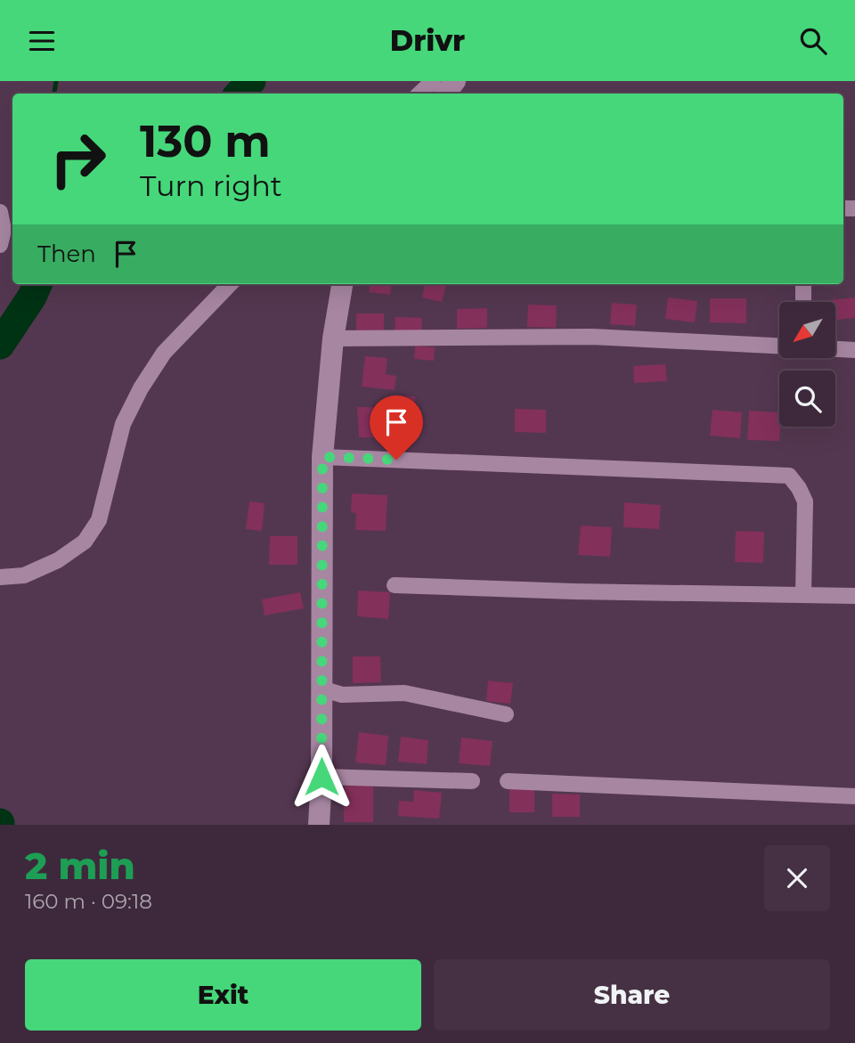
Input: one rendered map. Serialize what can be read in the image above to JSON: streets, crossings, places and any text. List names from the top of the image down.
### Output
{
  "north": "bottom left",
  "page": {
    "header": "Drivr",
    "turn": ["130 m", "Turn right"],
    "then": "Then",
    "heading": ["2 min", "160 m · 09:18"],
    "buttons": ["Exit", "Share"]
  }
}
